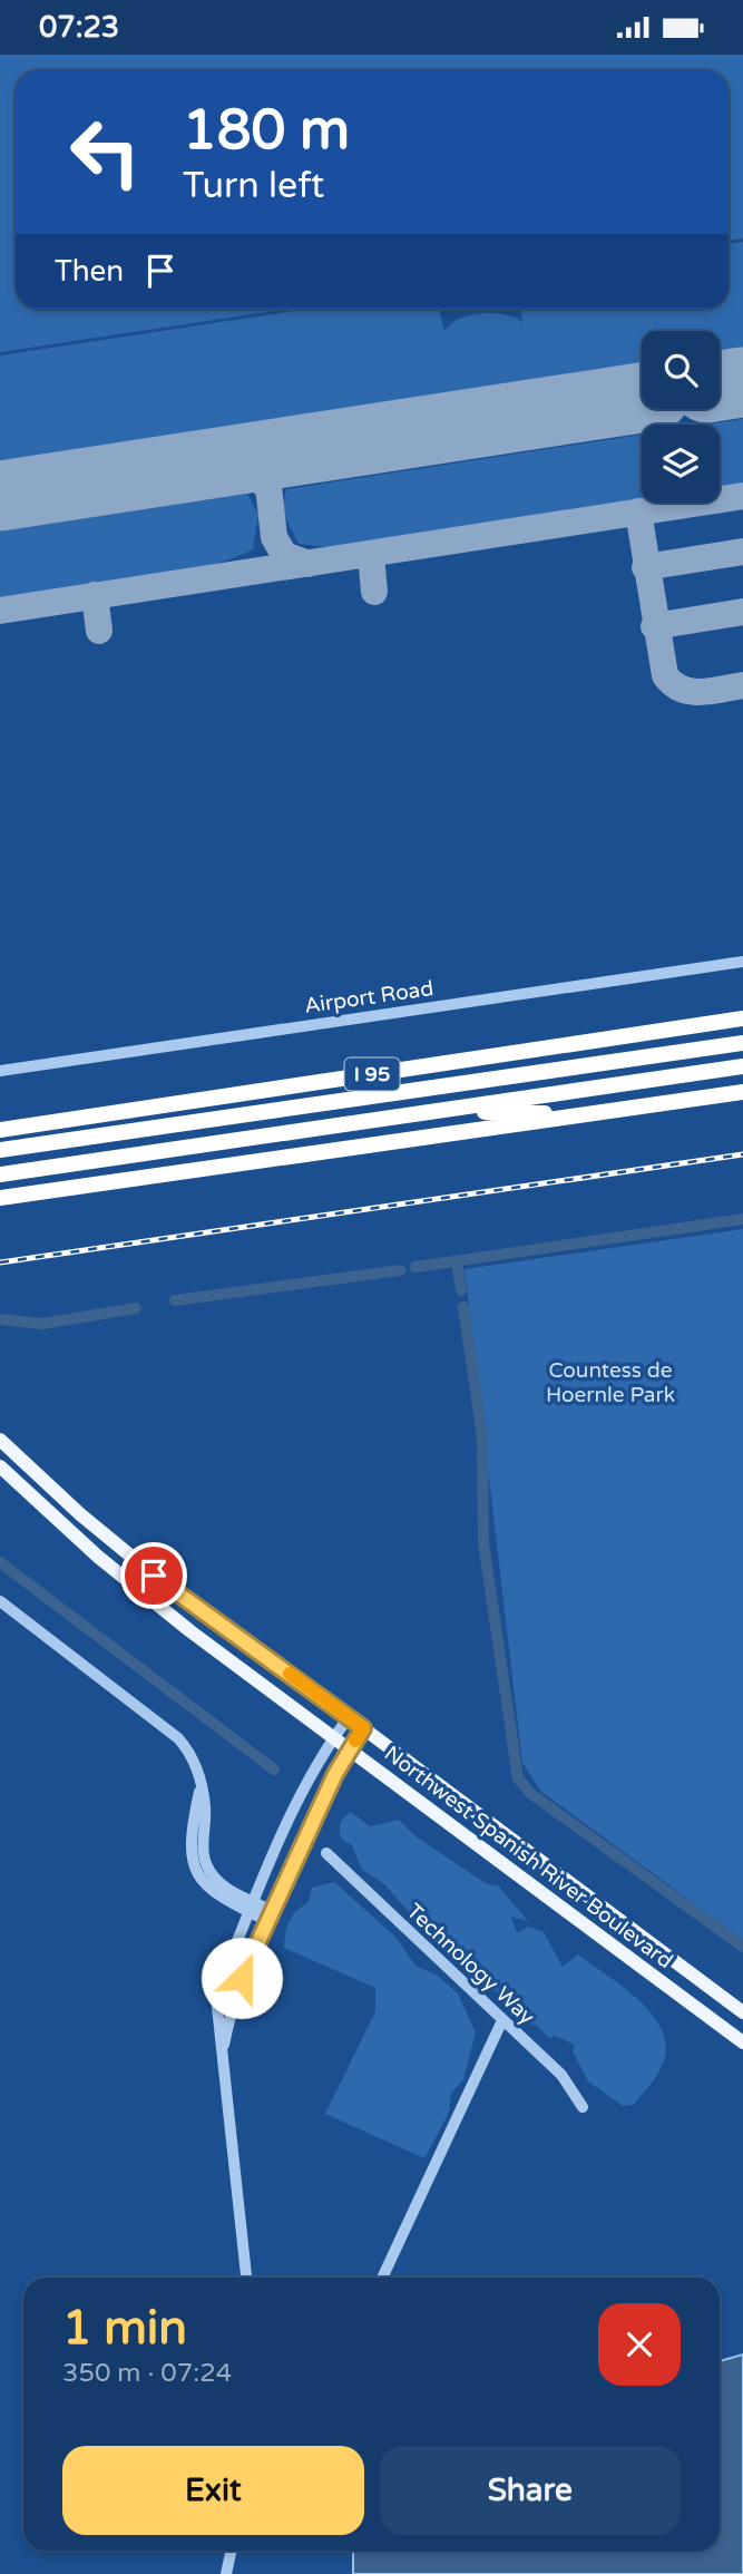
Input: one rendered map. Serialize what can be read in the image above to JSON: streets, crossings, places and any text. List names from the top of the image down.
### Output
{
  "streets": {
    "highway": ["I 95"],
    "main road": ["Northwest Spanish River Boulevard"],
    "street": ["Airport Road", "Technology Way"]
  },
  "parks": ["Countess de Hoernle Park"],
  "page": {
    "status": "07:23",
    "turn": ["180 m", "Turn left"],
    "then": "Then",
    "heading": ["1 min", "350 m · 07:24"],
    "buttons": ["Exit", "Share"]
  }
}
